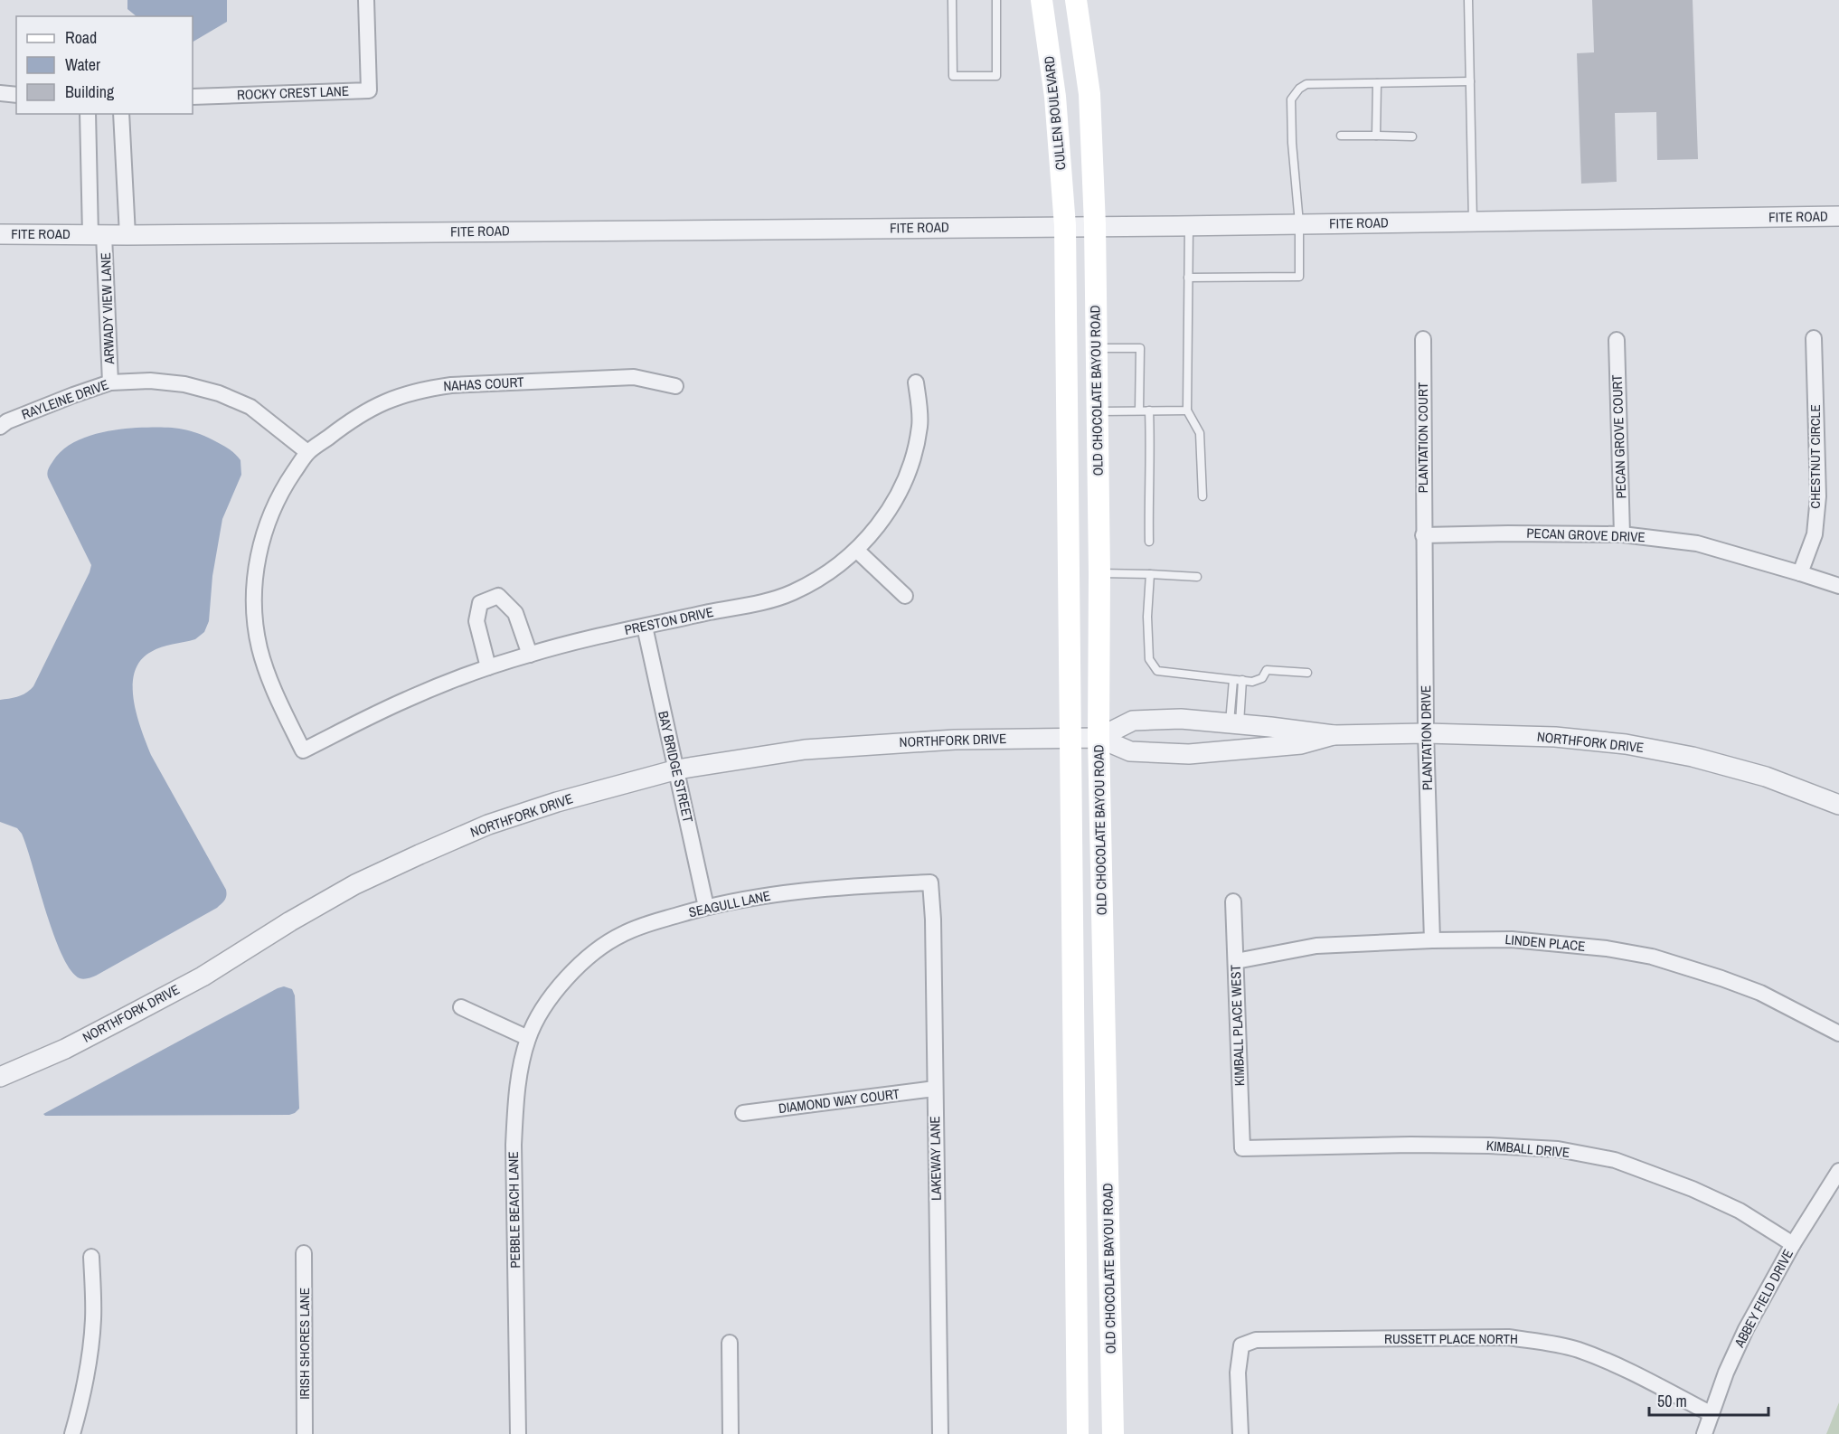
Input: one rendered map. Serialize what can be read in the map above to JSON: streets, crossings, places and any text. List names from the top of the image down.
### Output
{
  "streets": {
    "main road": ["CULLEN BOULEVARD", "OLD CHOCOLATE BAYOU ROAD"],
    "street": [
      "ROCKY CREST LANE",
      "FITE ROAD",
      "ARWADY VIEW LANE",
      "NAHAS COURT",
      "RAYLEINE DRIVE",
      "PECAN GROVE COURT",
      "PLANTATION COURT",
      "CHESTNUT CIRCLE",
      "PECAN GROVE DRIVE",
      "PRESTON DRIVE",
      "PLANTATION DRIVE",
      "NORTHFORK DRIVE",
      "BAY BRIDGE STREET",
      "SEAGULL LANE",
      "LINDEN PLACE",
      "KIMBALL PLACE WEST",
      "DIAMOND WAY COURT",
      "KIMBALL DRIVE",
      "LAKEWAY LANE",
      "PEBBLE BEACH LANE",
      "ABBEY FIELD DRIVE",
      "RUSSETT PLACE NORTH",
      "IRISH SHORES LANE"
    ]
  },
  "crossings": [
    ["CULLEN BOULEVARD", "FITE ROAD"],
    ["FITE ROAD", "ARWADY VIEW LANE"],
    ["FITE ROAD", "OLD CHOCOLATE BAYOU ROAD"],
    ["ARWADY VIEW LANE", "RAYLEINE DRIVE"],
    ["NAHAS COURT", "RAYLEINE DRIVE"],
    ["NAHAS COURT", "PRESTON DRIVE"],
    ["OLD CHOCOLATE BAYOU ROAD", "NORTHFORK DRIVE"],
    ["PECAN GROVE COURT", "PECAN GROVE DRIVE"],
    ["PLANTATION COURT", "PECAN GROVE DRIVE"],
    ["PLANTATION COURT", "PLANTATION DRIVE"],
    ["CHESTNUT CIRCLE", "PECAN GROVE DRIVE"],
    ["PECAN GROVE DRIVE", "PLANTATION DRIVE"],
    ["PRESTON DRIVE", "BAY BRIDGE STREET"],
    ["PLANTATION DRIVE", "NORTHFORK DRIVE"],
    ["PLANTATION DRIVE", "LINDEN PLACE"],
    ["NORTHFORK DRIVE", "BAY BRIDGE STREET"],
    ["BAY BRIDGE STREET", "SEAGULL LANE"],
    ["SEAGULL LANE", "LAKEWAY LANE"],
    ["SEAGULL LANE", "PEBBLE BEACH LANE"],
    ["LINDEN PLACE", "KIMBALL PLACE WEST"],
    ["KIMBALL PLACE WEST", "KIMBALL DRIVE"],
    ["DIAMOND WAY COURT", "LAKEWAY LANE"],
    ["KIMBALL DRIVE", "ABBEY FIELD DRIVE"],
    ["ABBEY FIELD DRIVE", "RUSSETT PLACE NORTH"]
  ],
  "legend": ["Road", "Water", "Building"],
  "scale_bar": "50 m"
}
